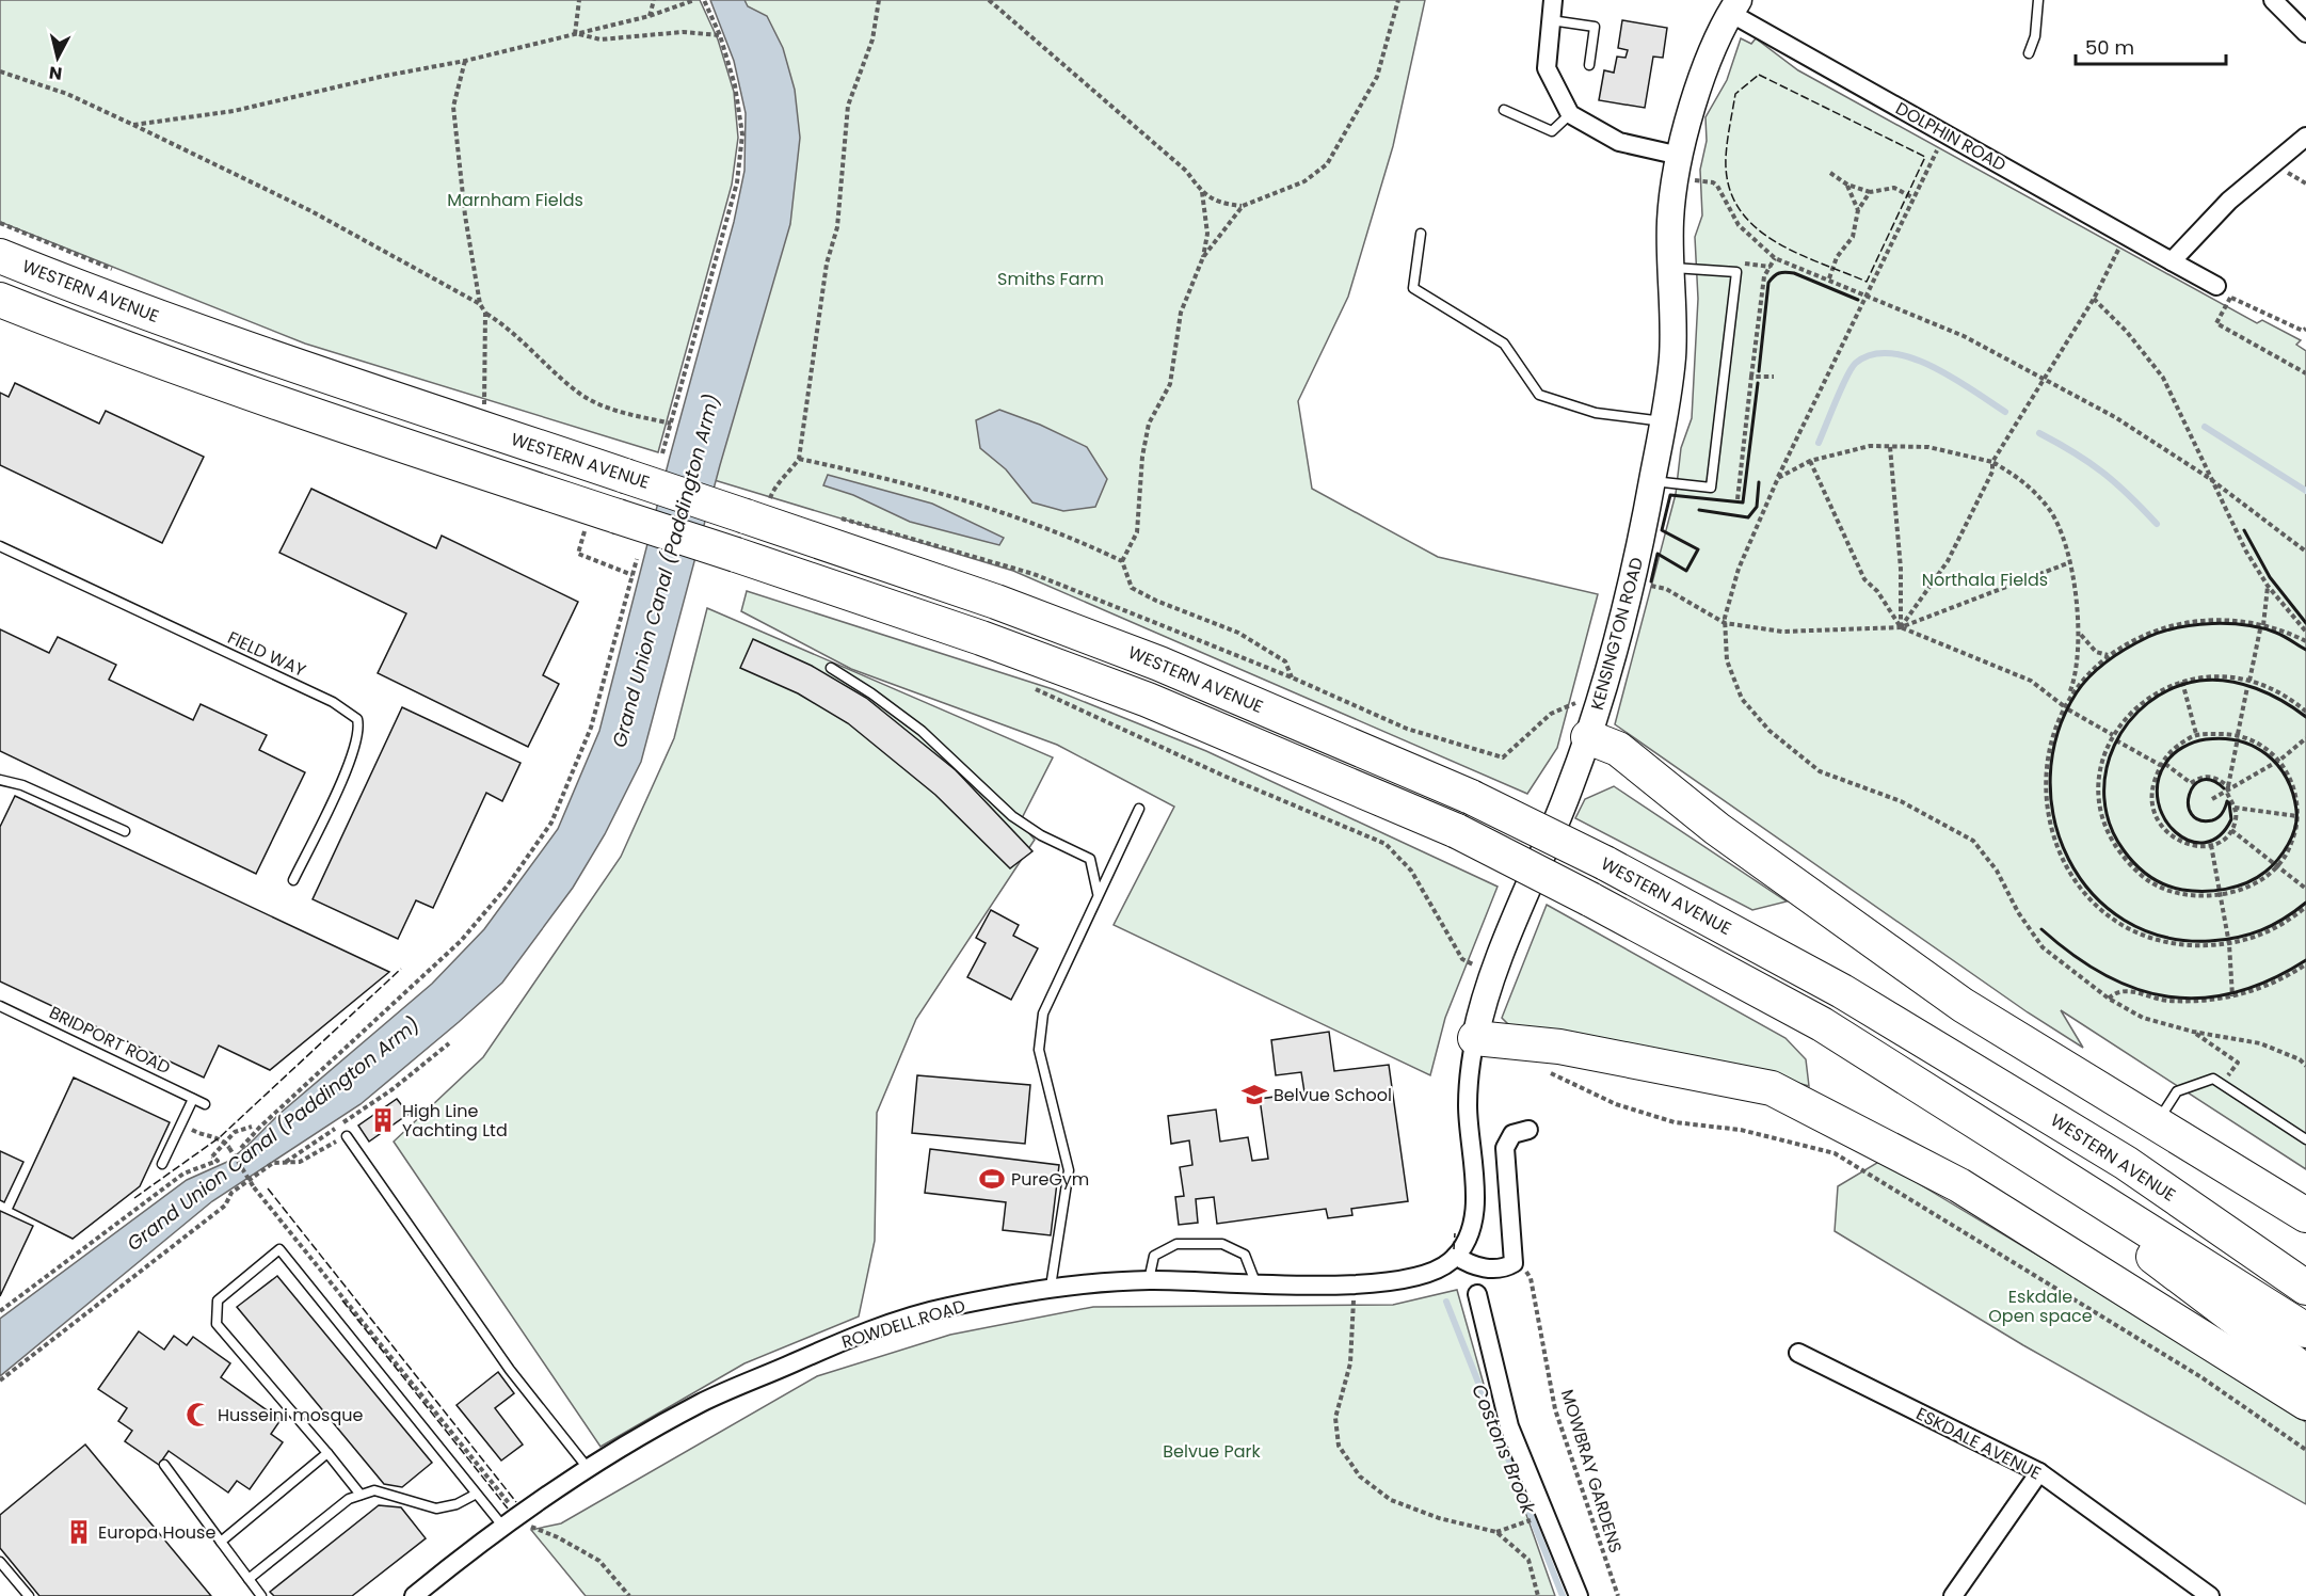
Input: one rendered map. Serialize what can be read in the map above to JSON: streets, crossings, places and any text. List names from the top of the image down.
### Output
{
  "streets": {
    "highway": ["WESTERN AVENUE"],
    "street": [
      "DOLPHIN ROAD",
      "KENSINGTON ROAD",
      "ROWDELL ROAD",
      "ESKDALE AVENUE"
    ],
    "lane": ["FIELD WAY", "BRIDPORT ROAD"],
    "path": ["MOWBRAY GARDENS"]
  },
  "crossings": [
    ["DOLPHIN ROAD", "KENSINGTON ROAD"],
    ["KENSINGTON ROAD", "ROWDELL ROAD"]
  ],
  "water": ["Grand Union Canal (Paddington Arm)", "Costons Brook"],
  "parks": [
    "Marnham Fields",
    "Smiths Farm",
    "Northala Fields",
    "Eskdale Open space",
    "Belvue Park"
  ],
  "places": {
    "school or university": ["Belvue School"],
    "building": ["High Line Yachting Ltd", "Europa House"],
    "sports": ["PureGym"],
    "mosque": ["Husseini mosque"]
  },
  "scale_bar": "50 m",
  "north": "bottom"
}
